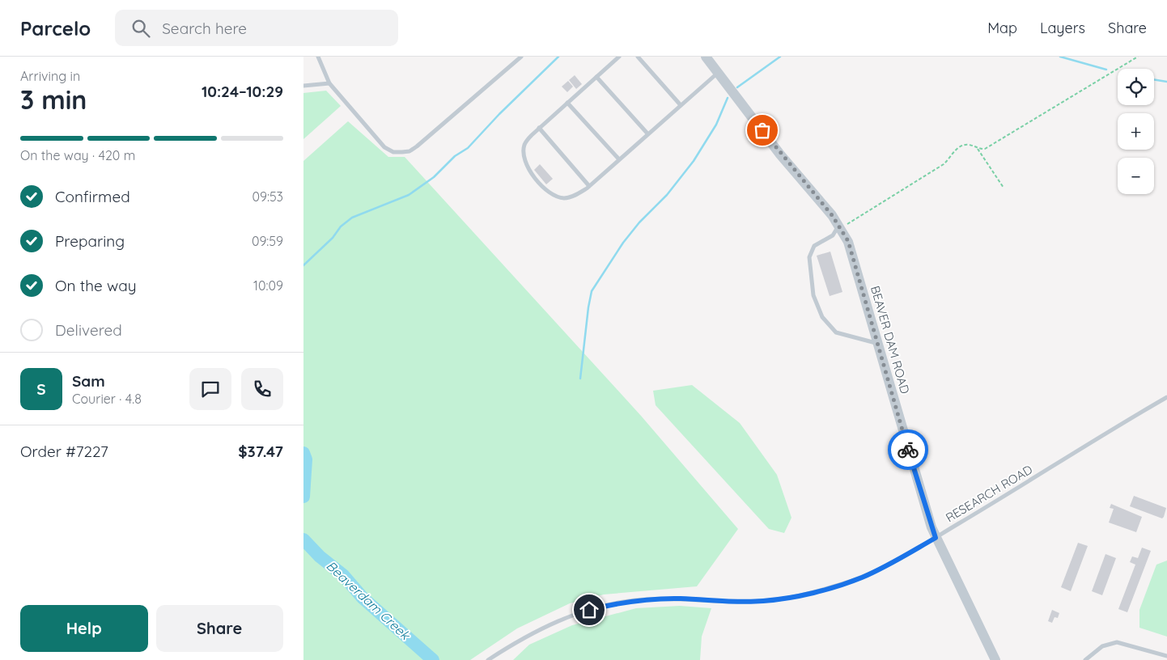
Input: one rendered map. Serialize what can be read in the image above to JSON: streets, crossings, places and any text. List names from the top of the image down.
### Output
{
  "streets": {
    "street": ["BEAVER DAM ROAD"],
    "lane": ["RESEARCH ROAD"]
  },
  "crossings": [
    ["BEAVER DAM ROAD", "RESEARCH ROAD"]
  ],
  "water": ["Beaverdam Creek"],
  "page": {
    "header": "Parcelo",
    "search": "Search here",
    "nav": ["Map", "Layers", "Share"],
    "heading": ["3 min", "Arriving in", "10:24–10:29"],
    "panel": [
      "Sam",
      "Courier · 4.8",
      "Order #7227",
      "$37.47"
    ],
    "map_buttons": ["+", "−"],
    "bar": "On the way · 420 m",
    "list": [
      ["Confirmed", "09:53"],
      ["Preparing", "09:59"],
      ["On the way", "10:09"],
      "Delivered"
    ],
    "round": "S",
    "buttons": ["Help", "Share"]
  }
}
